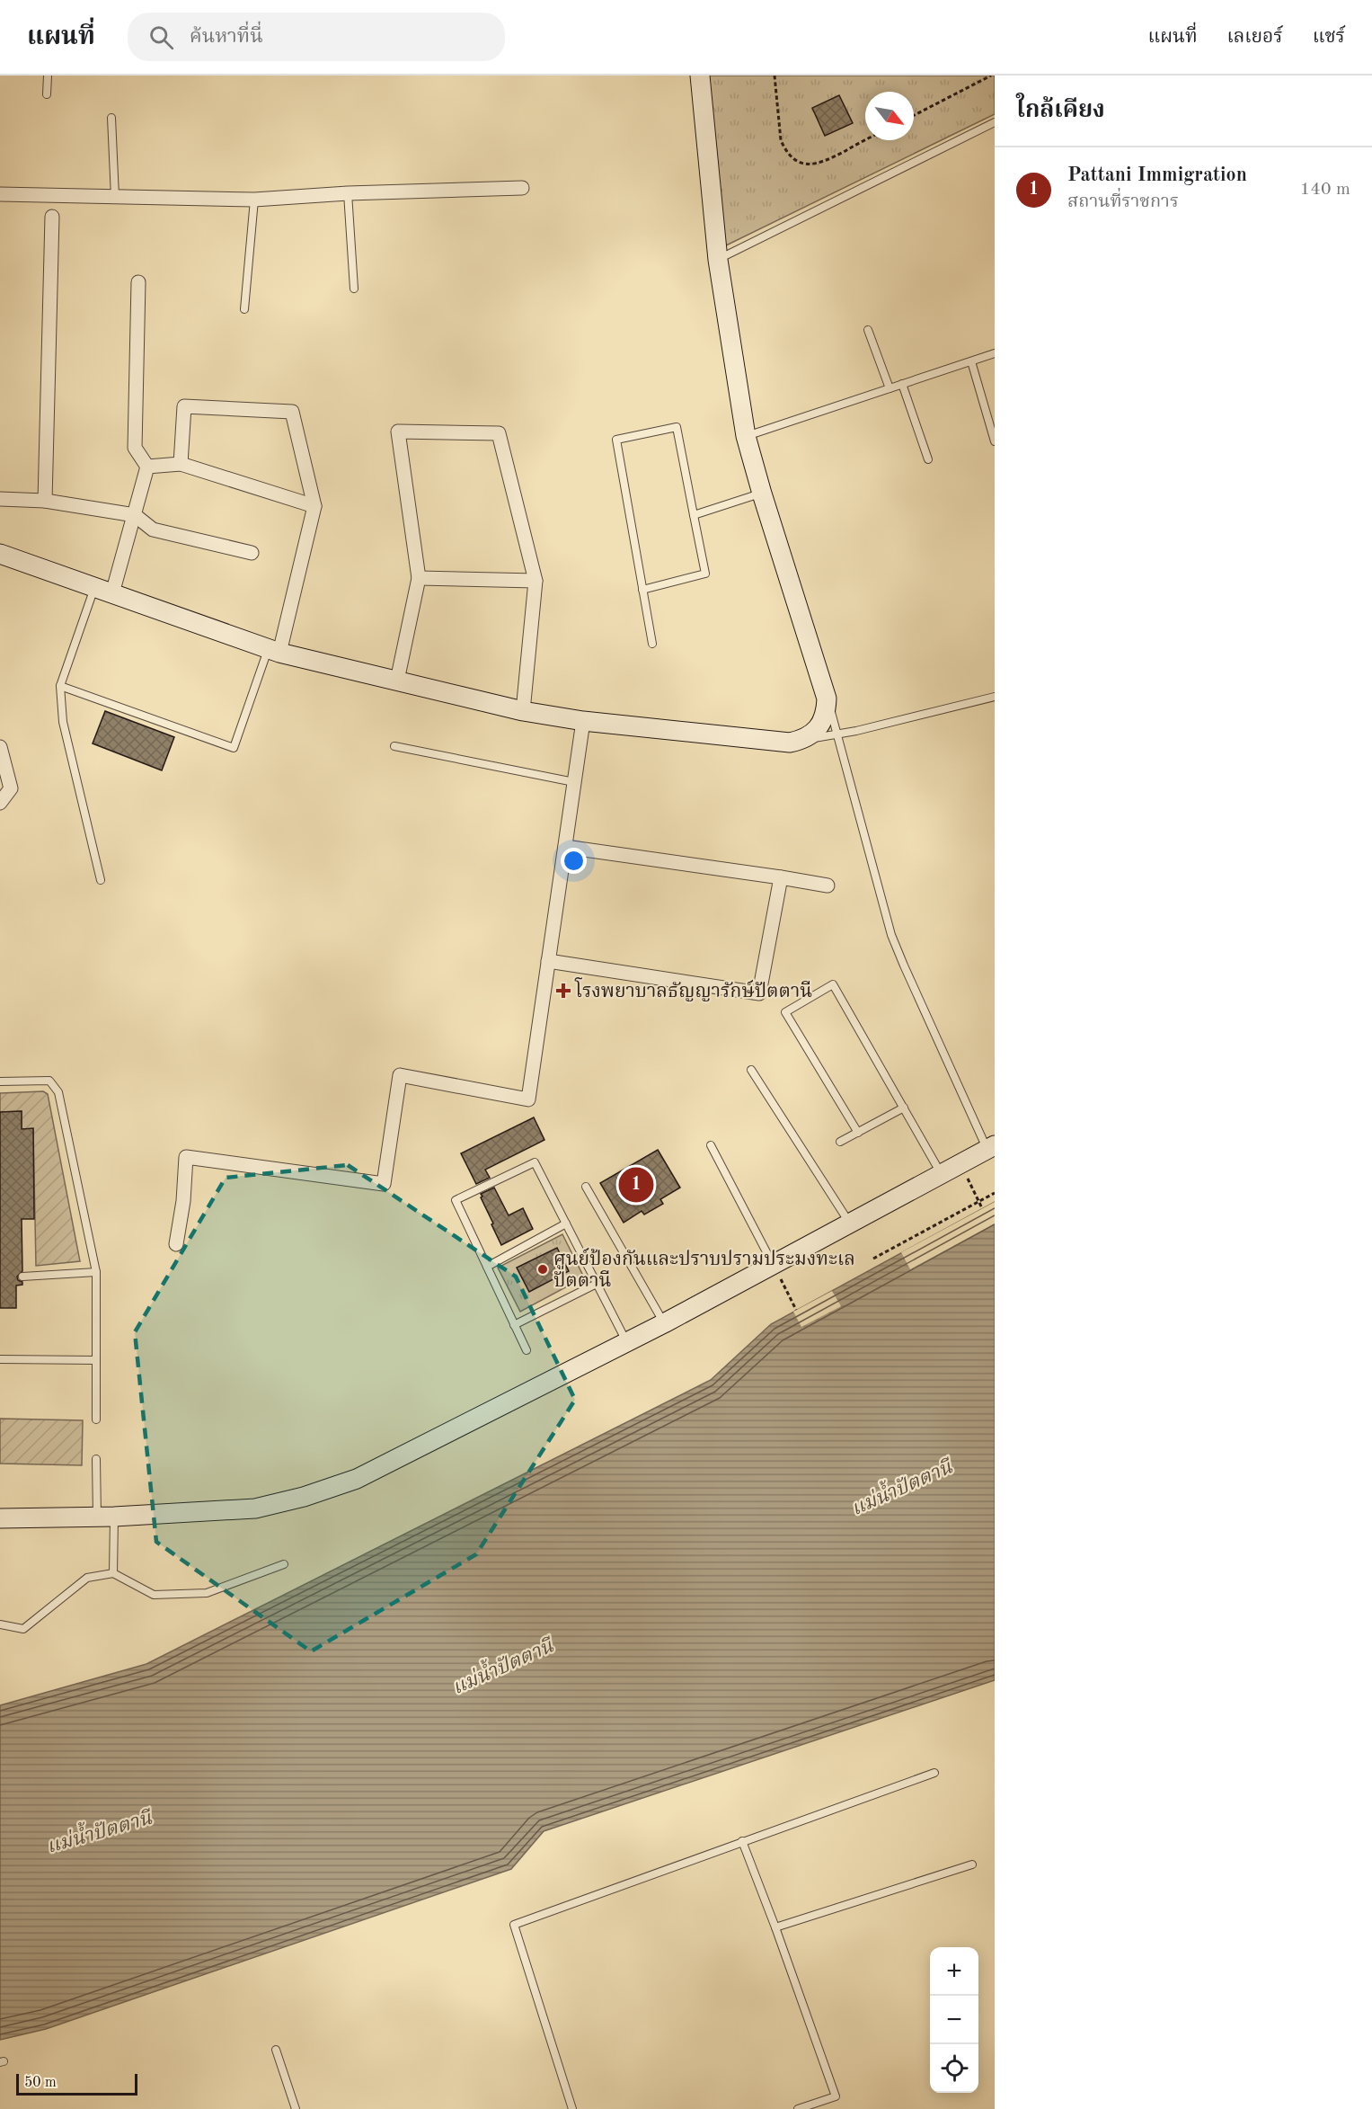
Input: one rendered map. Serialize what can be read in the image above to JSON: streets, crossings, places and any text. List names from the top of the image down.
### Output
{
  "water": ["แม่น้ำปัตตานี"],
  "places": {
    "health": ["โรงพยาบาลธัญญารักษ์ปัตตานี"],
    "other": ["ศูนย์ป้องกันและปราบปรามประมงทะเล ปัตตานี"]
  },
  "scale_bar": "50 m",
  "north": "bottom right",
  "page": {
    "header": "แผนที่",
    "search": "ค้นหาที่นี่",
    "nav": ["แผนที่", "เลเยอร์", "แชร์"],
    "heading": "ใกล้เคียง",
    "list": [
      {
        "mark": "1",
        "name": "Pattani Immigration",
        "note": "สถานที่ราชการ",
        "value": "140 m"
      }
    ],
    "pins": "1",
    "map_buttons": ["+", "−"],
    "scale": "50 m"
  }
}
